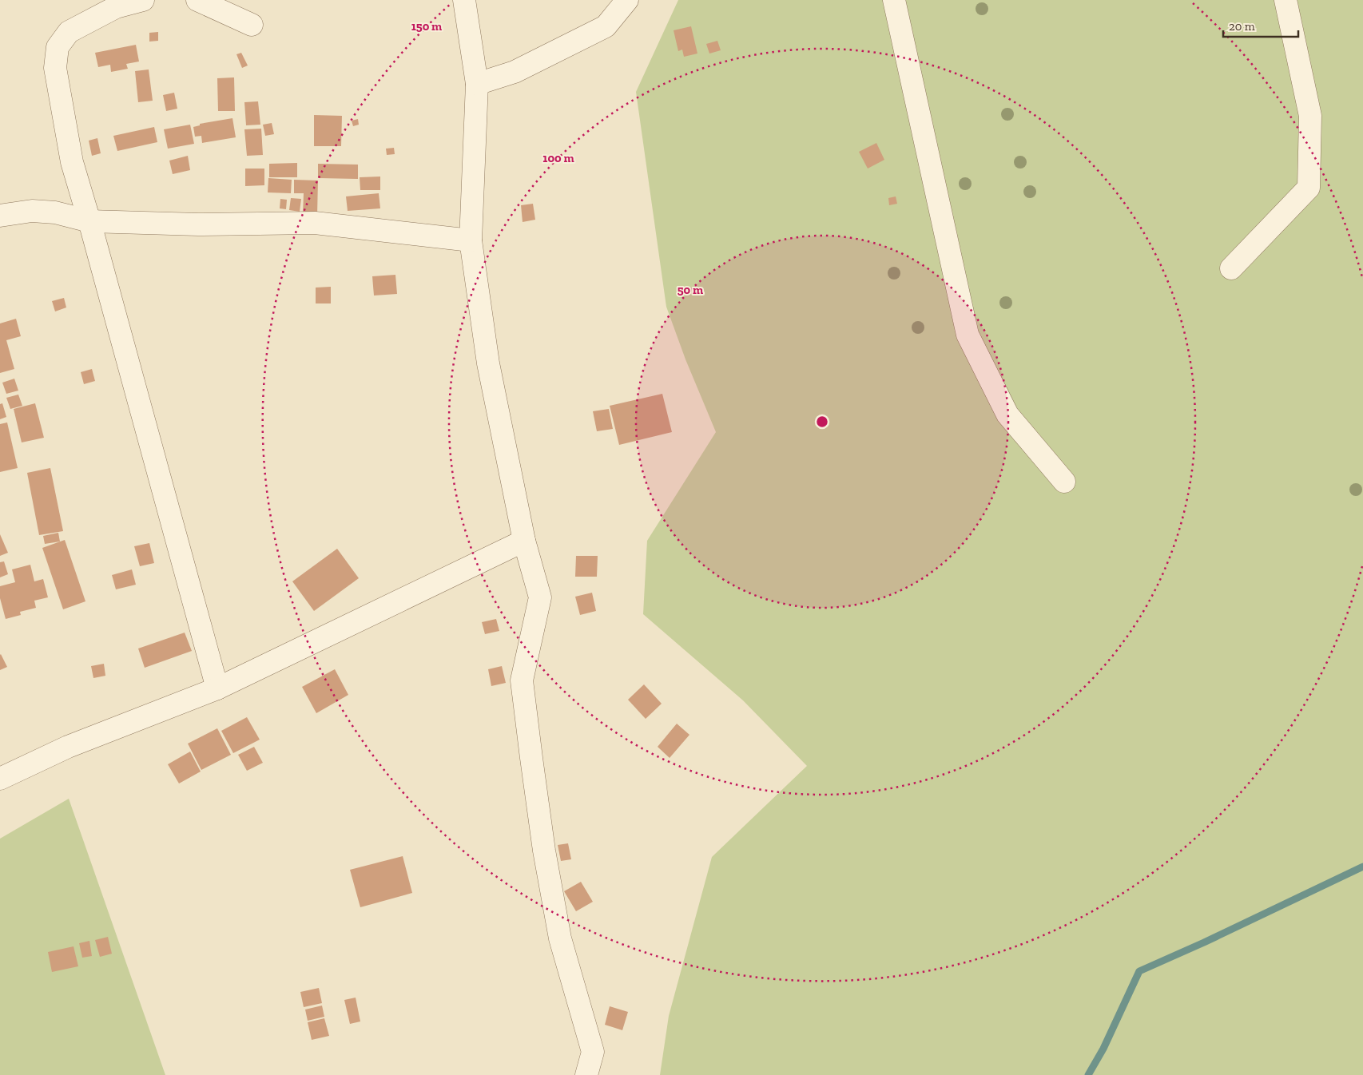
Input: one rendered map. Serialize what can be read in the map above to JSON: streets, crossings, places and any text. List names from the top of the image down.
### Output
{
  "scale_bar": "20 m",
  "rings": ["150 m", "100 m", "50 m"]
}
